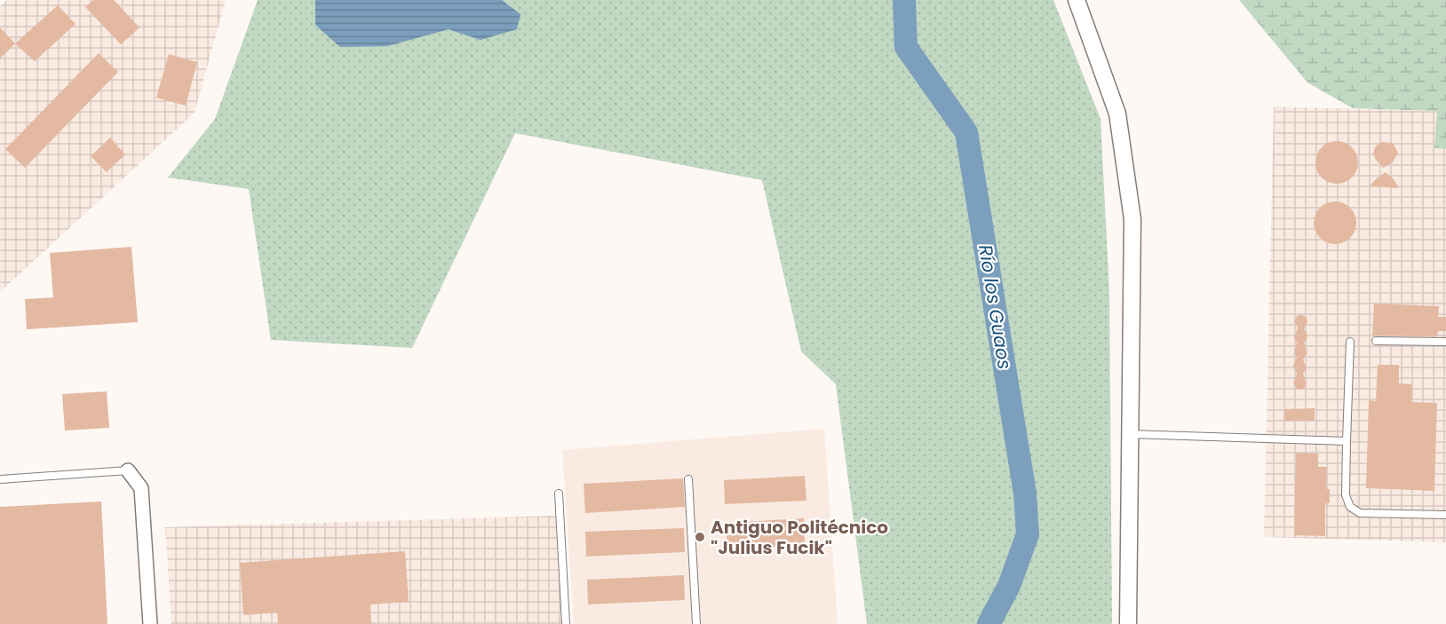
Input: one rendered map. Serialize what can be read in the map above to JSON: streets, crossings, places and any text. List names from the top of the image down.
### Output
{
  "water": ["Río los Guaos"],
  "places": ["Antiguo Politécnico \"Julius Fucik\""]
}
